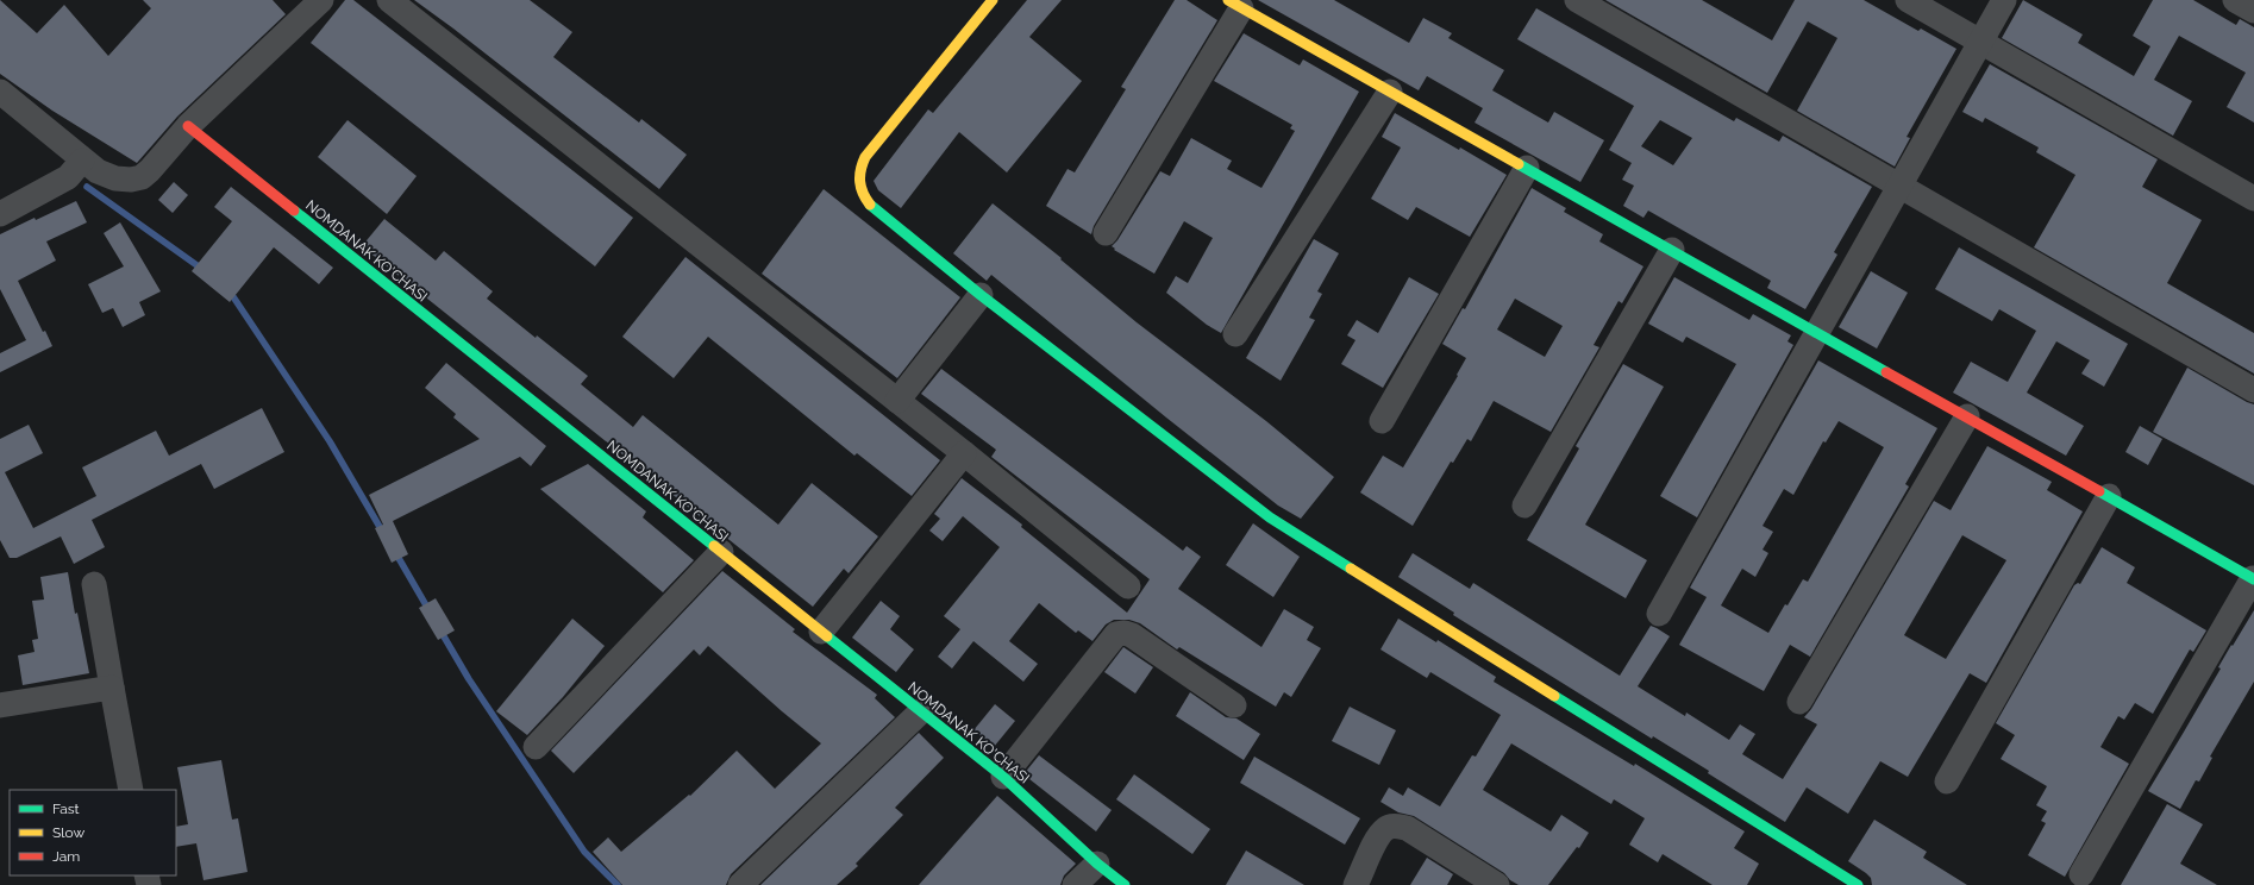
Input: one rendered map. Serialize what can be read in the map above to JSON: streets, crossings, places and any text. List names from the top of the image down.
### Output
{
  "streets": {
    "street": ["NOMDANAK KO'CHASI"]
  },
  "legend": ["Fast", "Slow", "Jam"]
}
